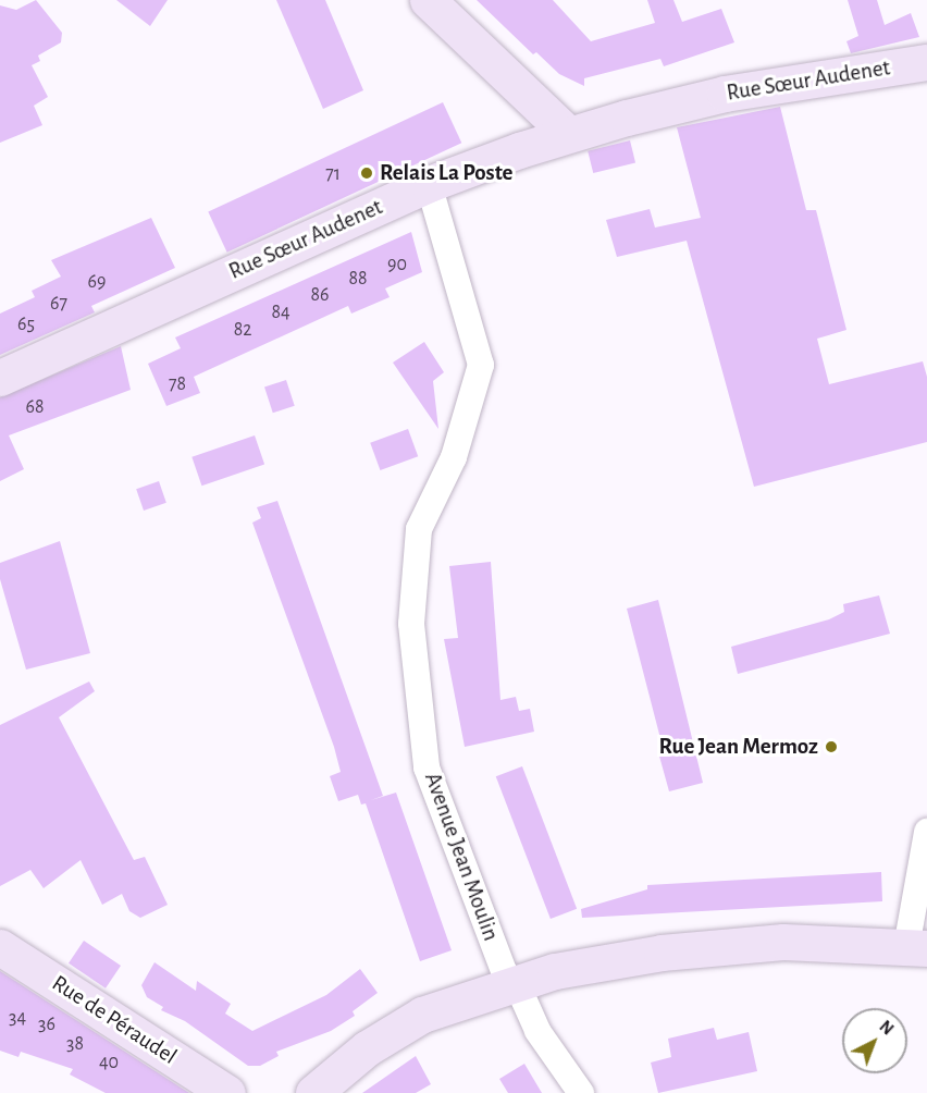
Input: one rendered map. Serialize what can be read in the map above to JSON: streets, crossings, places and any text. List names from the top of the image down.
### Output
{
  "streets": {
    "street": ["Rue Sœur Audenet", "Avenue Jean Moulin", "Rue de Péraudel"]
  },
  "crossings": [
    ["Rue Sœur Audenet", "Avenue Jean Moulin"]
  ],
  "places": ["Relais La Poste", "Rue Jean Mermoz"],
  "house_numbers": [
    "71",
    "90",
    "88",
    "69",
    "86",
    "67",
    "84",
    "65",
    "82",
    "78",
    "68",
    "34",
    "36",
    "38",
    "40"
  ],
  "north": "top right"
}
